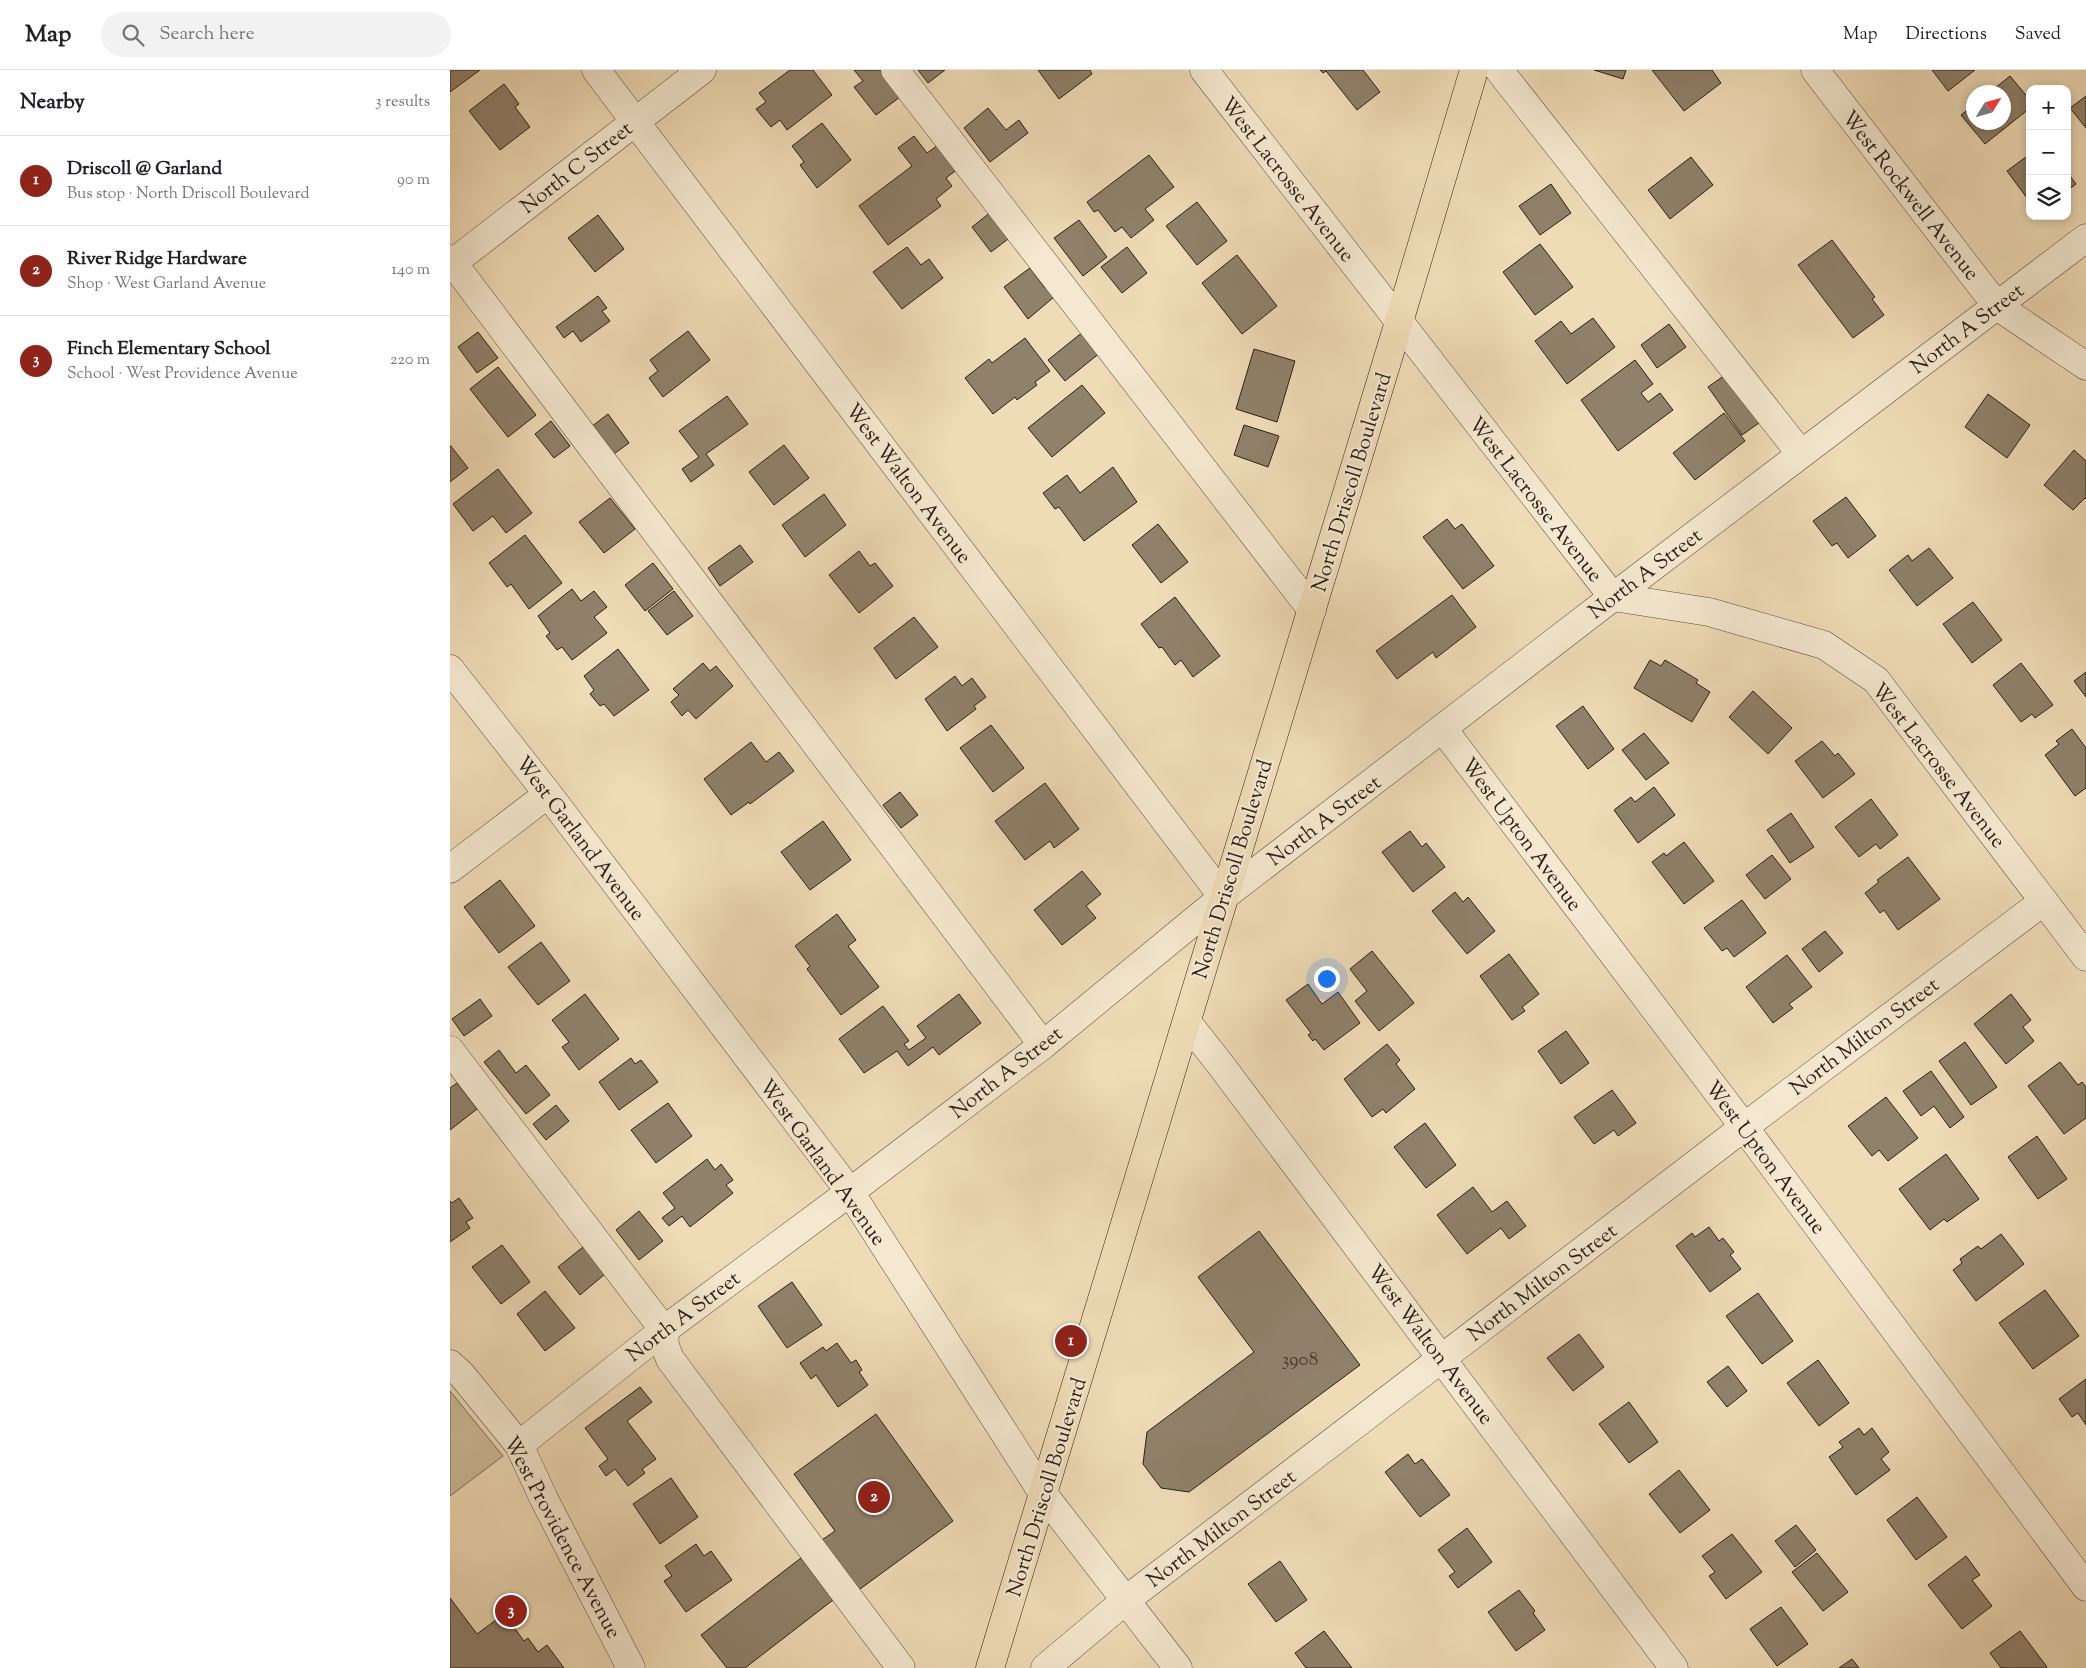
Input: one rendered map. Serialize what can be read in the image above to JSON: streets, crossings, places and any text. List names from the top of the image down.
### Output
{
  "streets": {
    "main road": ["North Driscoll Boulevard"],
    "street": [
      "North C Street",
      "West Lacrosse Avenue",
      "West Rockwell Avenue",
      "North A Street",
      "West Walton Avenue",
      "West Upton Avenue",
      "West Garland Avenue",
      "North Milton Street",
      "West Providence Avenue"
    ]
  },
  "crossings": [
    ["North C Street", "West Walton Avenue"],
    ["West Lacrosse Avenue", "North A Street"],
    ["West Lacrosse Avenue", "North Driscoll Boulevard"],
    ["West Lacrosse Avenue", "North Milton Street"],
    ["West Rockwell Avenue", "North A Street"],
    ["North A Street", "North Driscoll Boulevard"],
    ["North A Street", "West Walton Avenue"],
    ["North A Street", "West Upton Avenue"],
    ["North A Street", "West Garland Avenue"],
    ["North A Street", "West Providence Avenue"],
    ["North Driscoll Boulevard", "West Walton Avenue"],
    ["North Driscoll Boulevard", "West Garland Avenue"],
    ["West Walton Avenue", "North Milton Street"],
    ["West Upton Avenue", "North Milton Street"],
    ["West Garland Avenue", "North Milton Street"]
  ],
  "house_numbers": ["3908"],
  "north": "top right",
  "page": {
    "header": "Map",
    "search": "Search here",
    "nav": ["Map", "Directions", "Saved"],
    "heading": ["Nearby", "3 results"],
    "map_buttons": ["+", "−"],
    "list": [
      {
        "mark": "1",
        "name": "Driscoll @ Garland",
        "note": "Bus stop · North Driscoll Boulevard",
        "value": "90 m"
      },
      {
        "mark": "2",
        "name": "River Ridge Hardware",
        "note": "Shop · West Garland Avenue",
        "value": "140 m"
      },
      {
        "mark": "3",
        "name": "Finch Elementary School",
        "note": "School · West Providence Avenue",
        "value": "220 m"
      }
    ],
    "pins": ["1", "2", "3"]
  }
}
